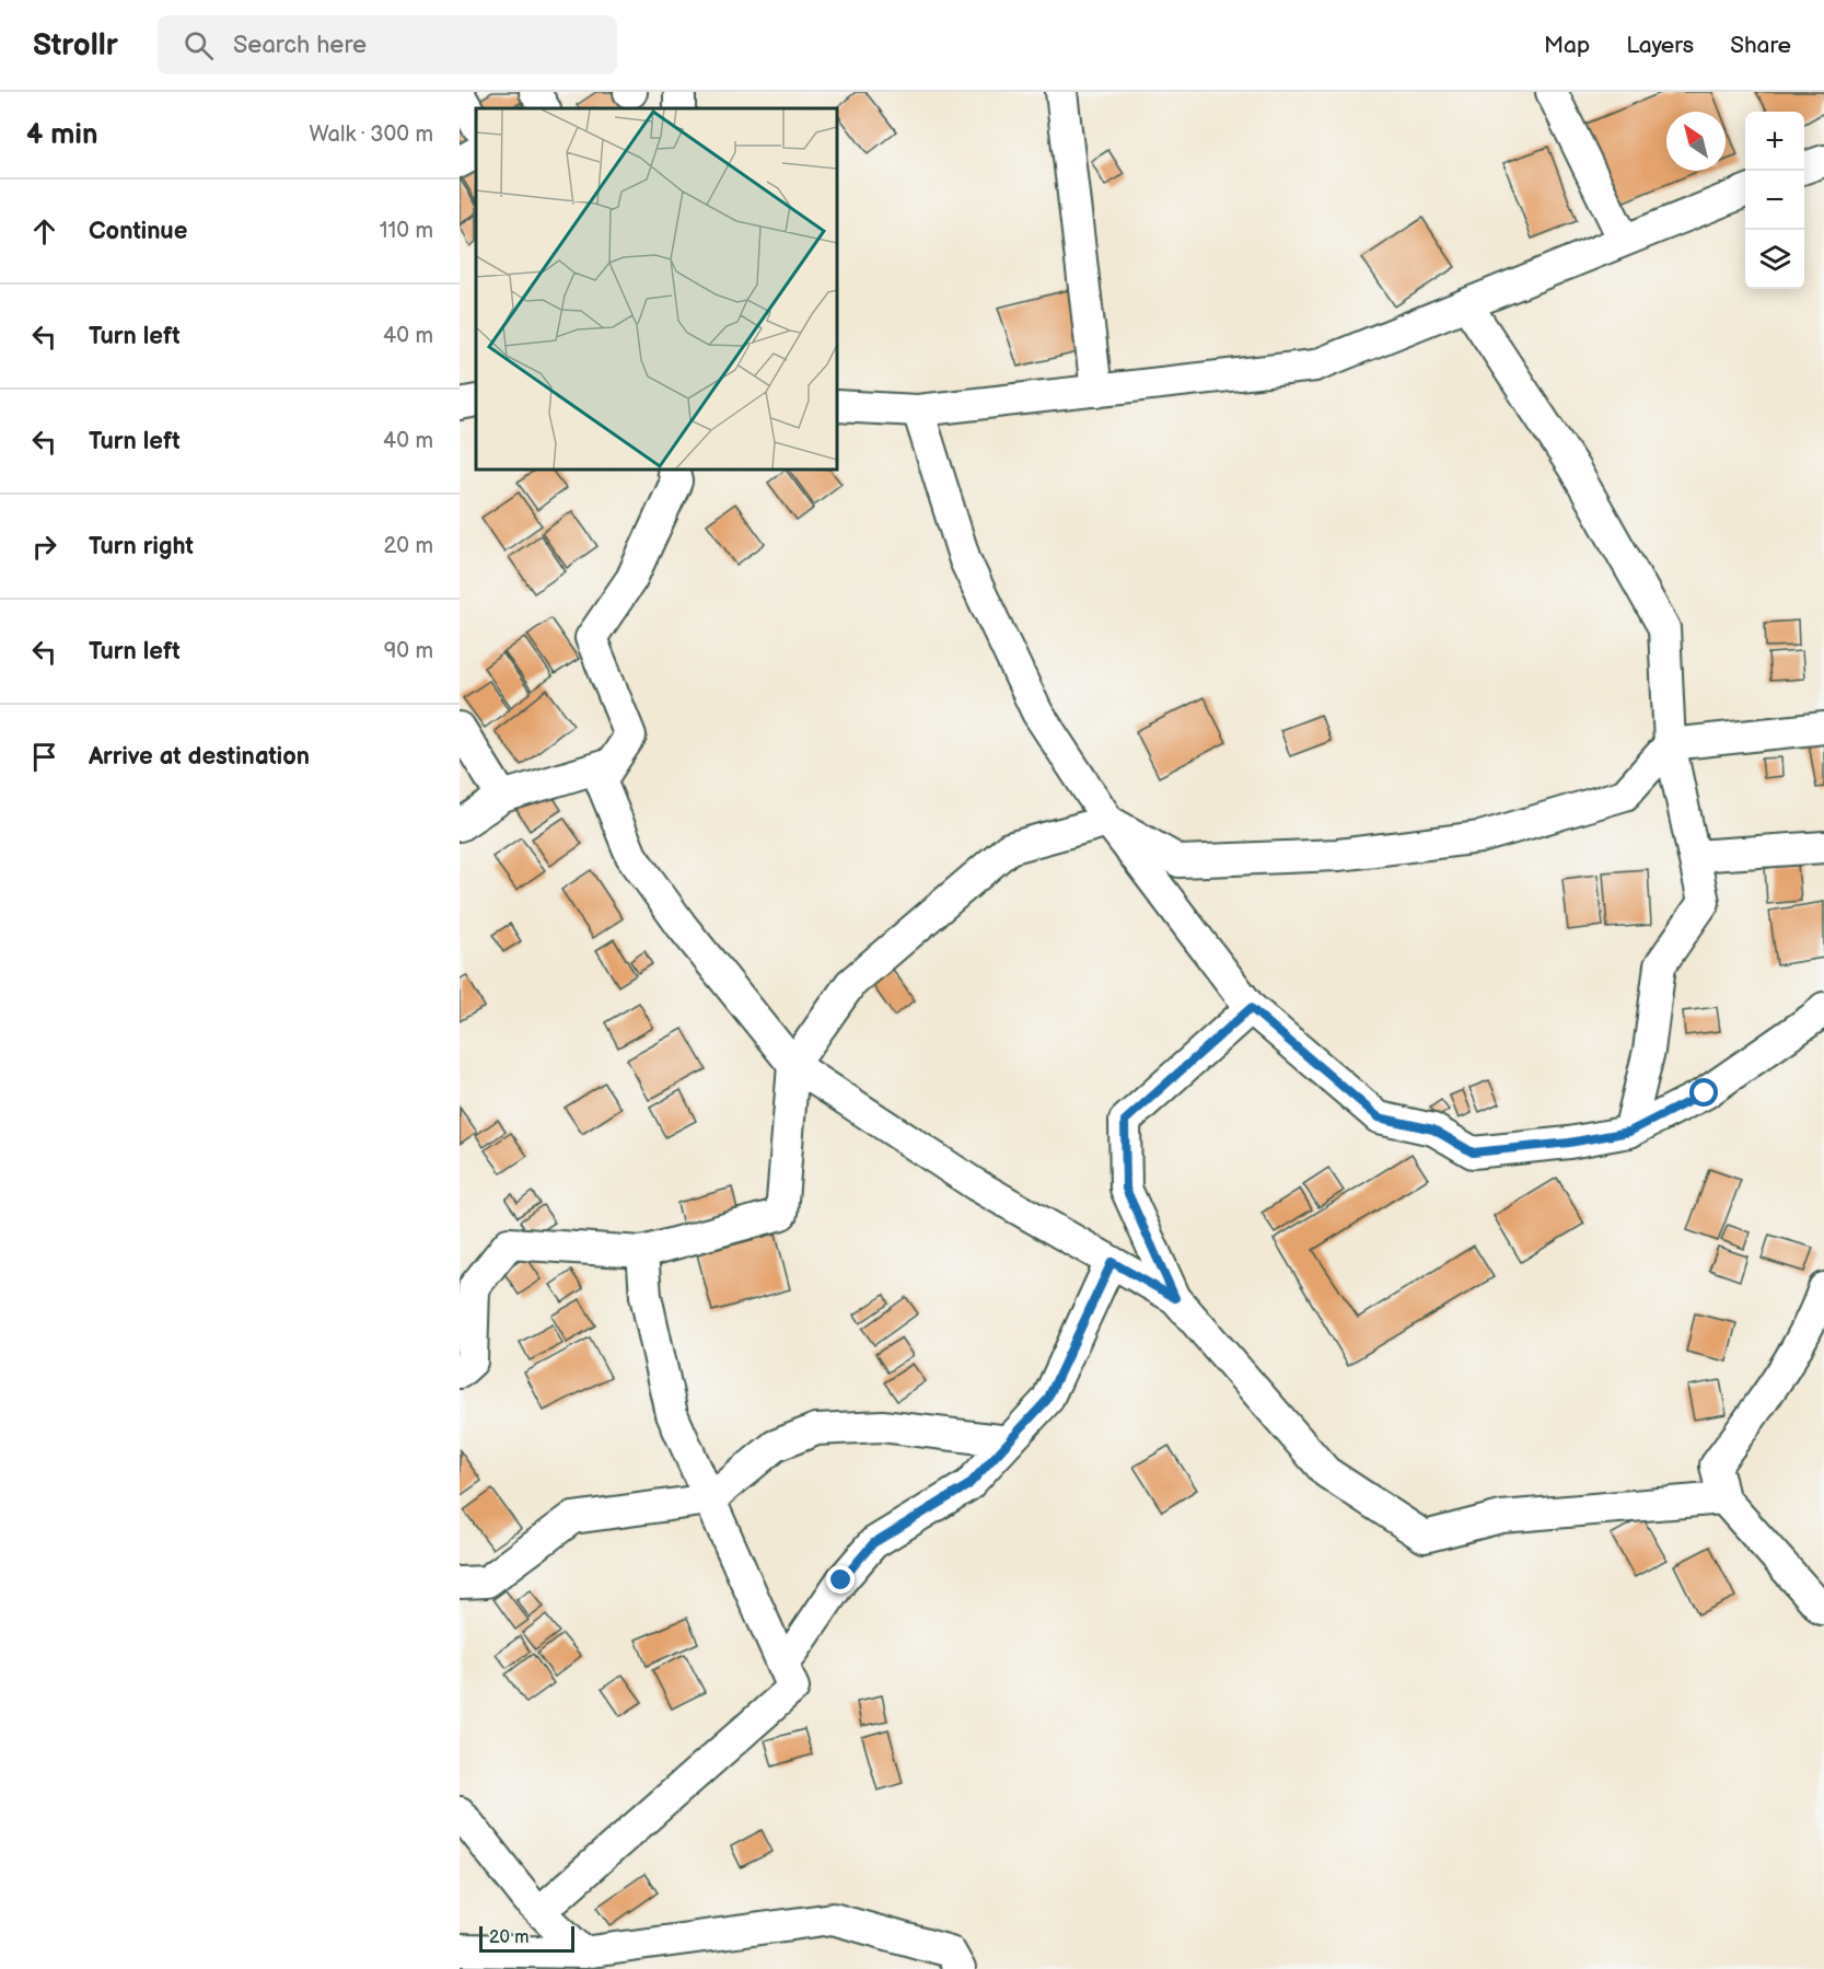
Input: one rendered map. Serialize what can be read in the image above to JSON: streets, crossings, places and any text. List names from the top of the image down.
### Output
{
  "scale_bar": "20 m",
  "north": "top left",
  "page": {
    "header": "Strollr",
    "search": "Search here",
    "nav": ["Map", "Layers", "Share"],
    "heading": ["4 min", "Walk · 300 m"],
    "map_buttons": ["+", "−"],
    "list": [
      ["Continue", "110 m"],
      ["Turn left", "40 m"],
      ["Turn left", "40 m"],
      ["Turn right", "20 m"],
      ["Turn left", "90 m"],
      "Arrive at destination"
    ],
    "scale": "20 m"
  }
}
